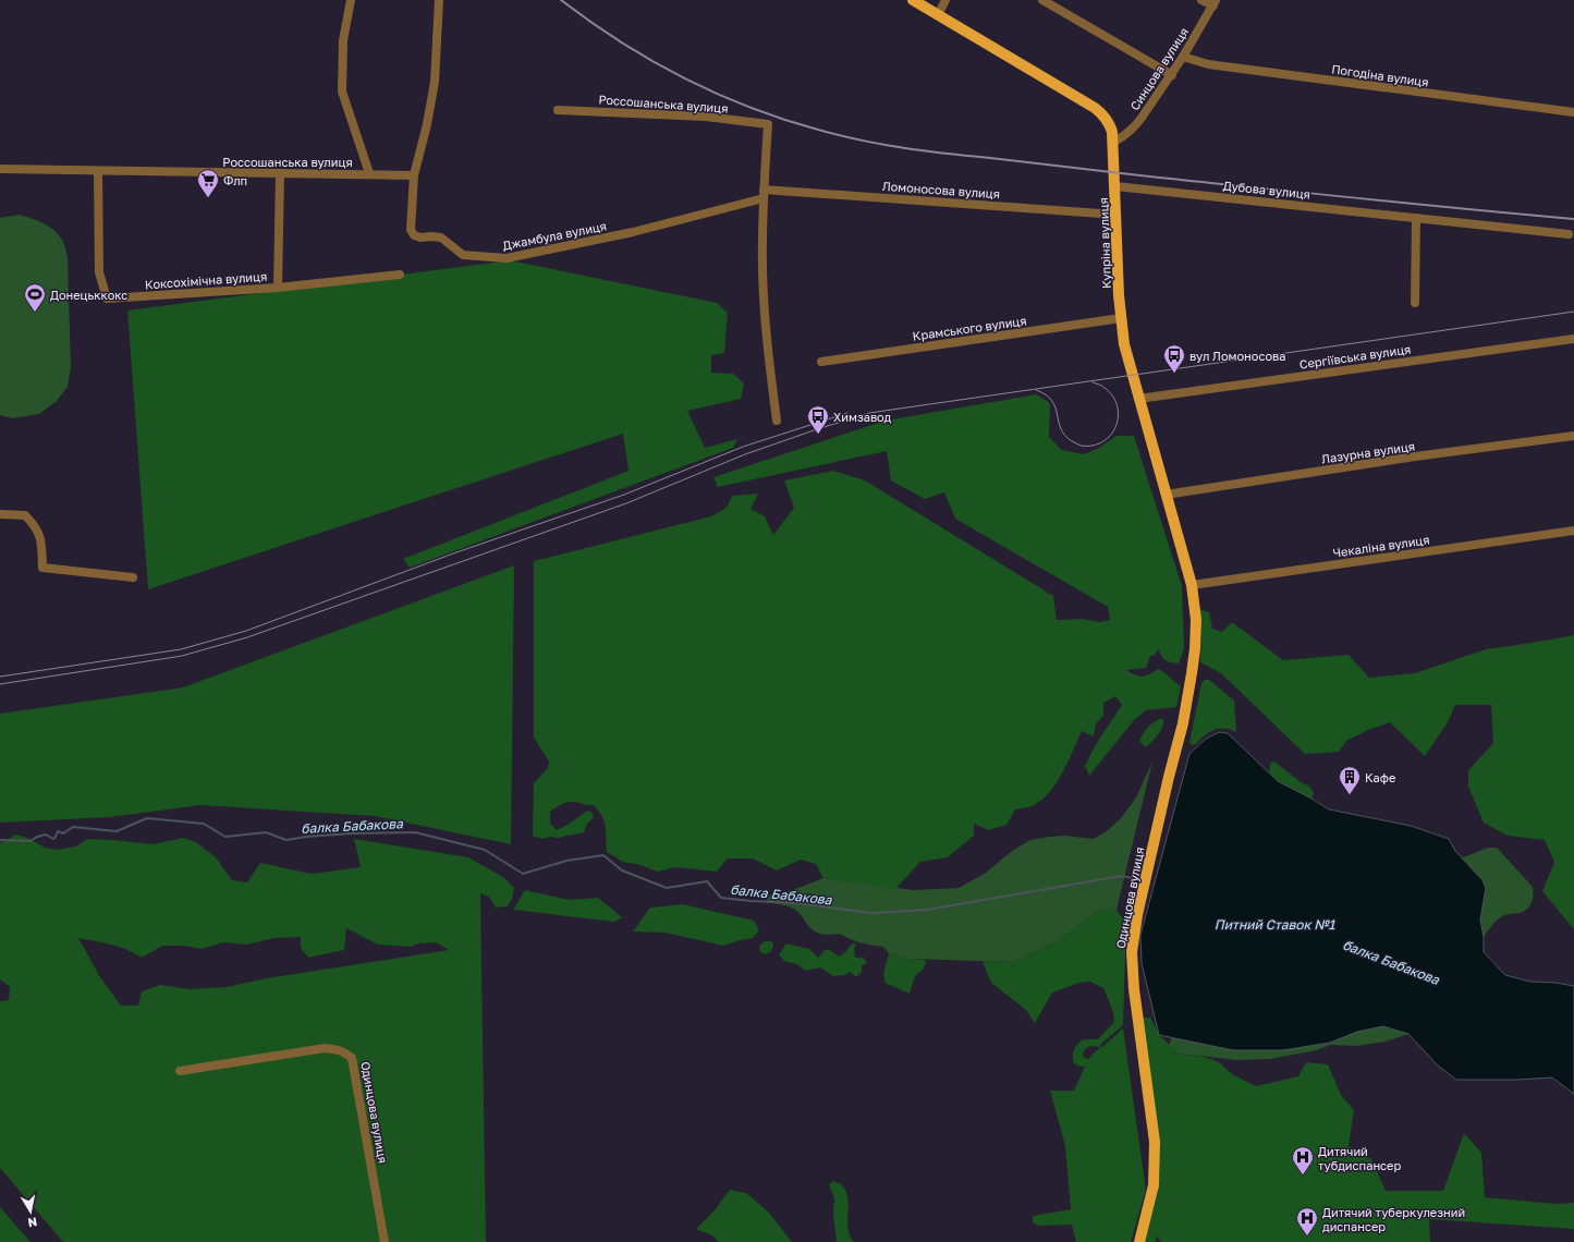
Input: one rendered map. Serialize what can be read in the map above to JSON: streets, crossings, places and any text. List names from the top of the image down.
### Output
{
  "streets": {
    "main road": ["Купріна вулиця", "Одинцова вулиця"],
    "street": [
      "Синцова вулиця",
      "Погодіна вулиця",
      "Россошанська вулиця",
      "Ломоносова вулиця",
      "Дубова вулиця",
      "Джамбула вулиця",
      "Коксохімічна вулиця",
      "Крамського вулиця",
      "Сергіївська вулиця",
      "Лазурна вулиця",
      "Чекаліна вулиця"
    ]
  },
  "crossings": [
    ["Синцова вулиця", "Погодіна вулиця"],
    ["Синцова вулиця", "Купріна вулиця"],
    ["Россошанська вулиця", "Ломоносова вулиця"],
    ["Россошанська вулиця", "Джамбула вулиця"],
    ["Россошанська вулиця", "Коксохімічна вулиця"],
    ["Ломоносова вулиця", "Джамбула вулиця"],
    ["Ломоносова вулиця", "Купріна вулиця"],
    ["Дубова вулиця", "Купріна вулиця"],
    ["Купріна вулиця", "Крамського вулиця"],
    ["Купріна вулиця", "Сергіївська вулиця"],
    ["Купріна вулиця", "Лазурна вулиця"],
    ["Купріна вулиця", "Чекаліна вулиця"],
    ["Купріна вулиця", "Одинцова вулиця"],
    ["Чекаліна вулиця", "Одинцова вулиця"]
  ],
  "water": ["балка Бабакова", "Питний Ставок №1"],
  "places": {
    "supermarket": ["Флп"],
    "sports": ["Донецьккокс"],
    "bus stop": ["вул Ломоносова", "Химзавод"],
    "building": ["Кафе"],
    "hospital": ["Дитячий тубдиспансер", "Дитячий туберкулезний диспансер"]
  },
  "north": "bottom"
}
